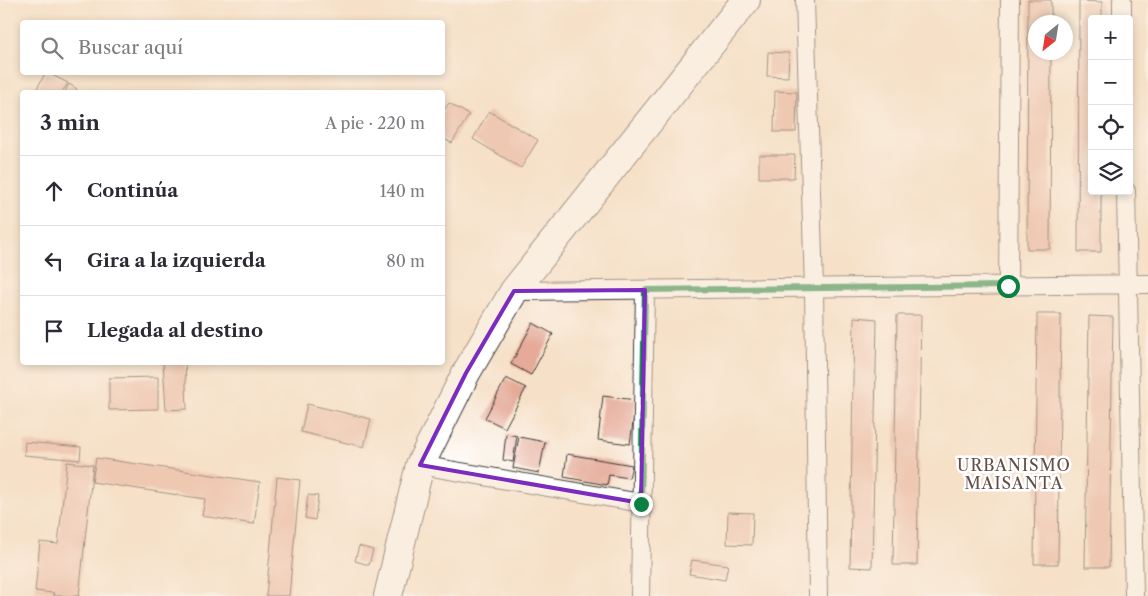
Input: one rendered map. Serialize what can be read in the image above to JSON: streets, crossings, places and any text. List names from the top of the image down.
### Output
{
  "districts": ["URBANISMO MAISANTA"],
  "north": "bottom left",
  "page": {
    "map_buttons": ["+", "−"],
    "search": "Buscar aquí",
    "heading": ["3 min", "A pie · 220 m"],
    "list": [
      ["Continúa", "140 m"],
      ["Gira a la izquierda", "80 m"],
      "Llegada al destino"
    ]
  }
}
